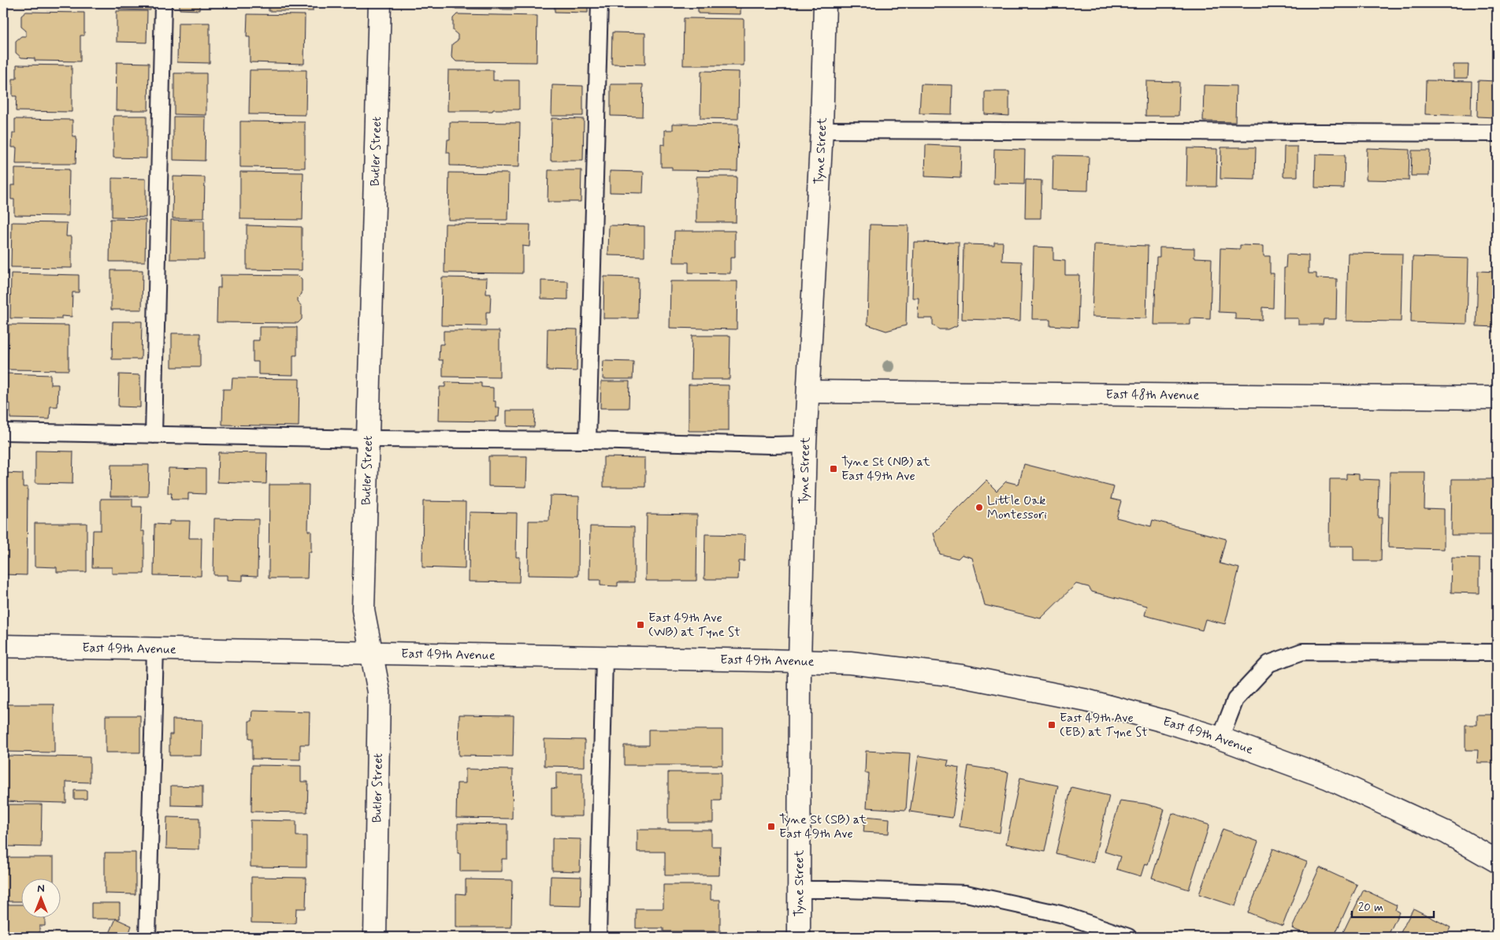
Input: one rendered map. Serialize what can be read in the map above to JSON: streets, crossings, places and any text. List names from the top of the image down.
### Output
{
  "streets": {
    "street": [
      "Tyne Street",
      "Butler Street",
      "East 48th Avenue",
      "East 49th Avenue"
    ]
  },
  "crossings": [
    ["Tyne Street", "East 48th Avenue"],
    ["Tyne Street", "East 49th Avenue"],
    ["Butler Street", "East 49th Avenue"]
  ],
  "places": {
    "transit": [
      "Tyne St (NB) at East 49th Ave",
      "East 49th Ave (WB) at Tyne St",
      "East 49th Ave (EB) at Tyne St",
      "Tyne St (SB) at East 49th Ave"
    ],
    "other": ["Little Oak Montessori"]
  },
  "scale_bar": "20 m",
  "north": "top"
}
